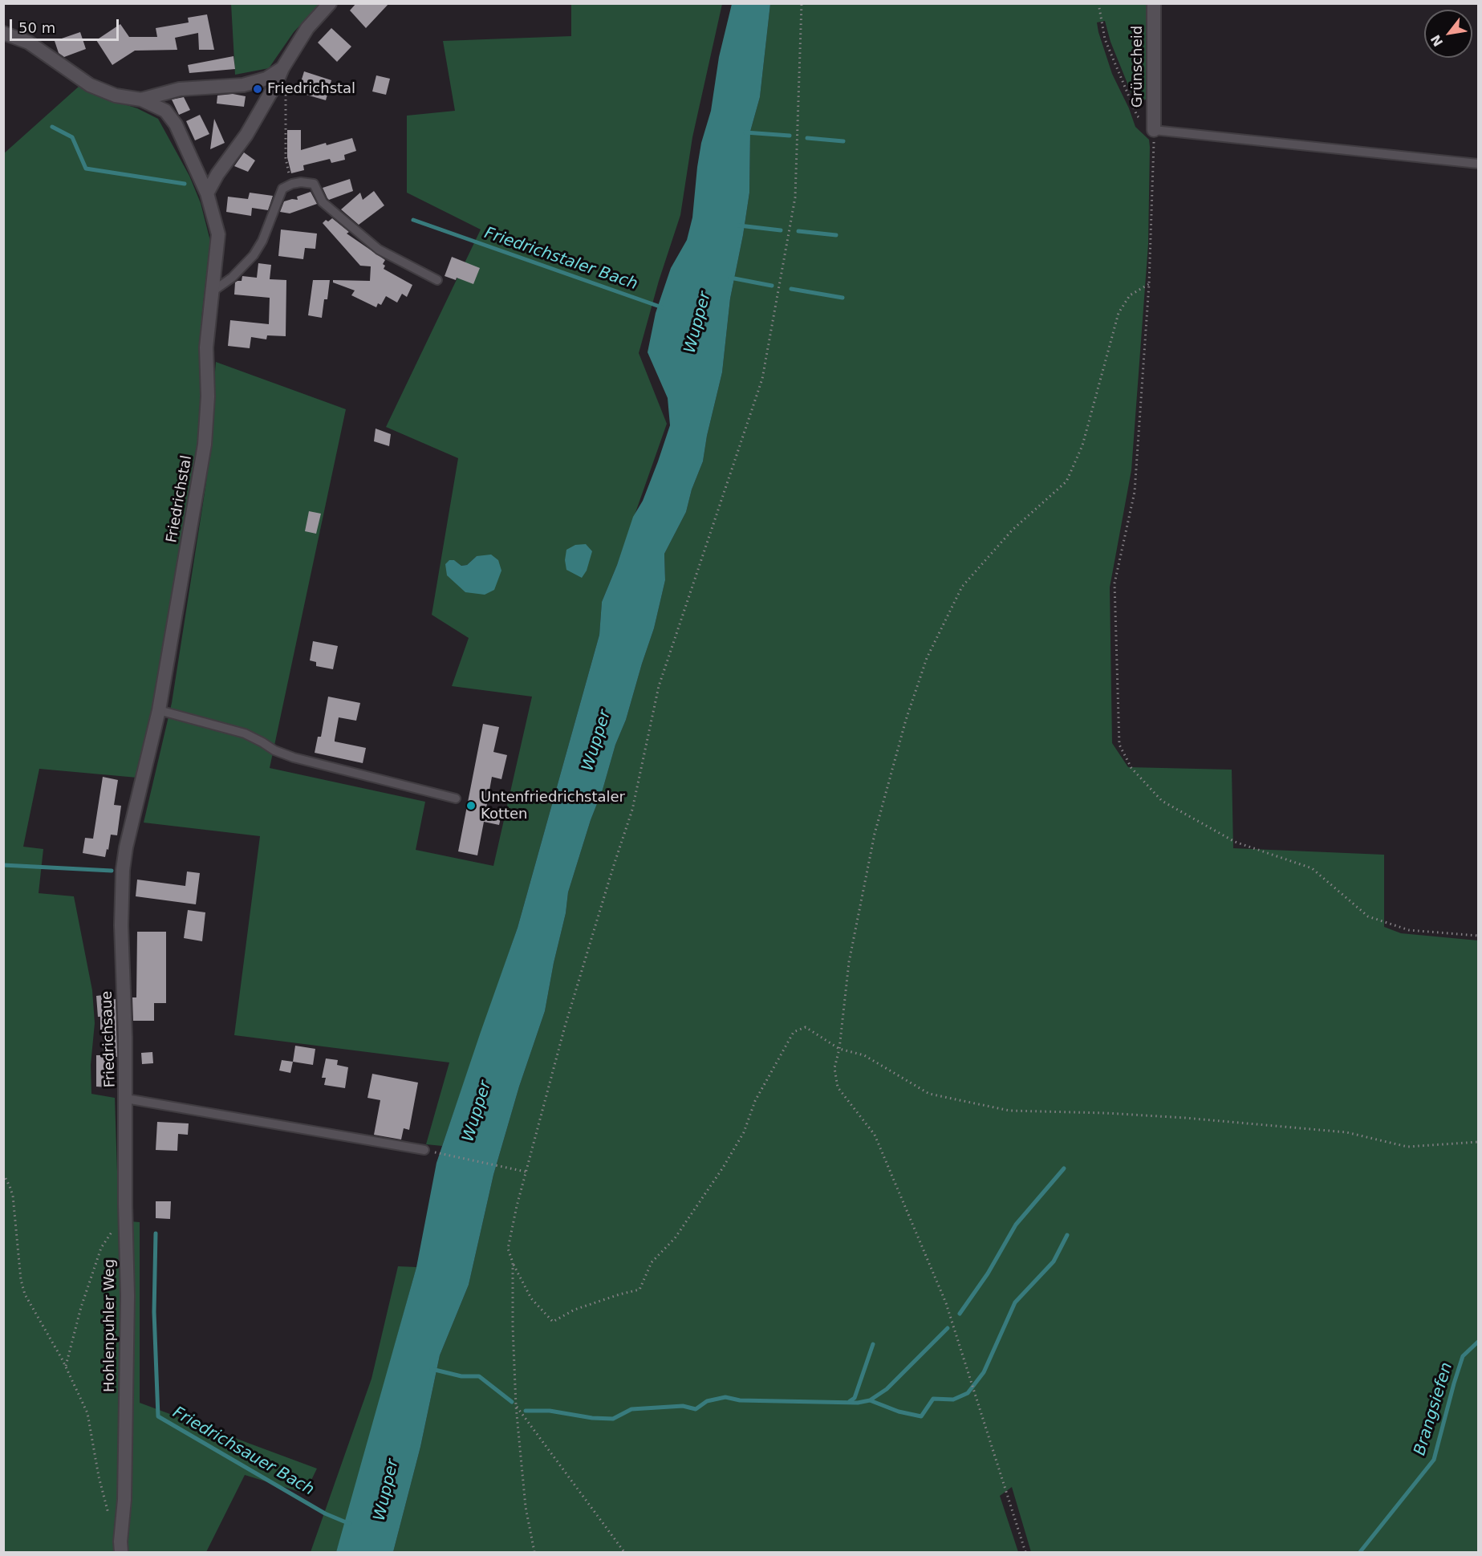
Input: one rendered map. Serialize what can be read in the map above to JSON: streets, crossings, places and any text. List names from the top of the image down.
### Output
{
  "streets": {
    "street": [
      "Grünscheid",
      "Friedrichstal",
      "Friedrichsaue",
      "Hohlenpuhler Weg"
    ]
  },
  "crossings": [
    ["Friedrichstal", "Friedrichsaue"],
    ["Friedrichsaue", "Hohlenpuhler Weg"]
  ],
  "water": [
    "Friedrichstaler Bach",
    "Wupper",
    "Brangsiefen",
    "Friedrichsauer Bach"
  ],
  "places": ["Friedrichstal", "Untenfriedrichstaler Kotten"],
  "scale_bar": "50 m",
  "north": "bottom left"
}
